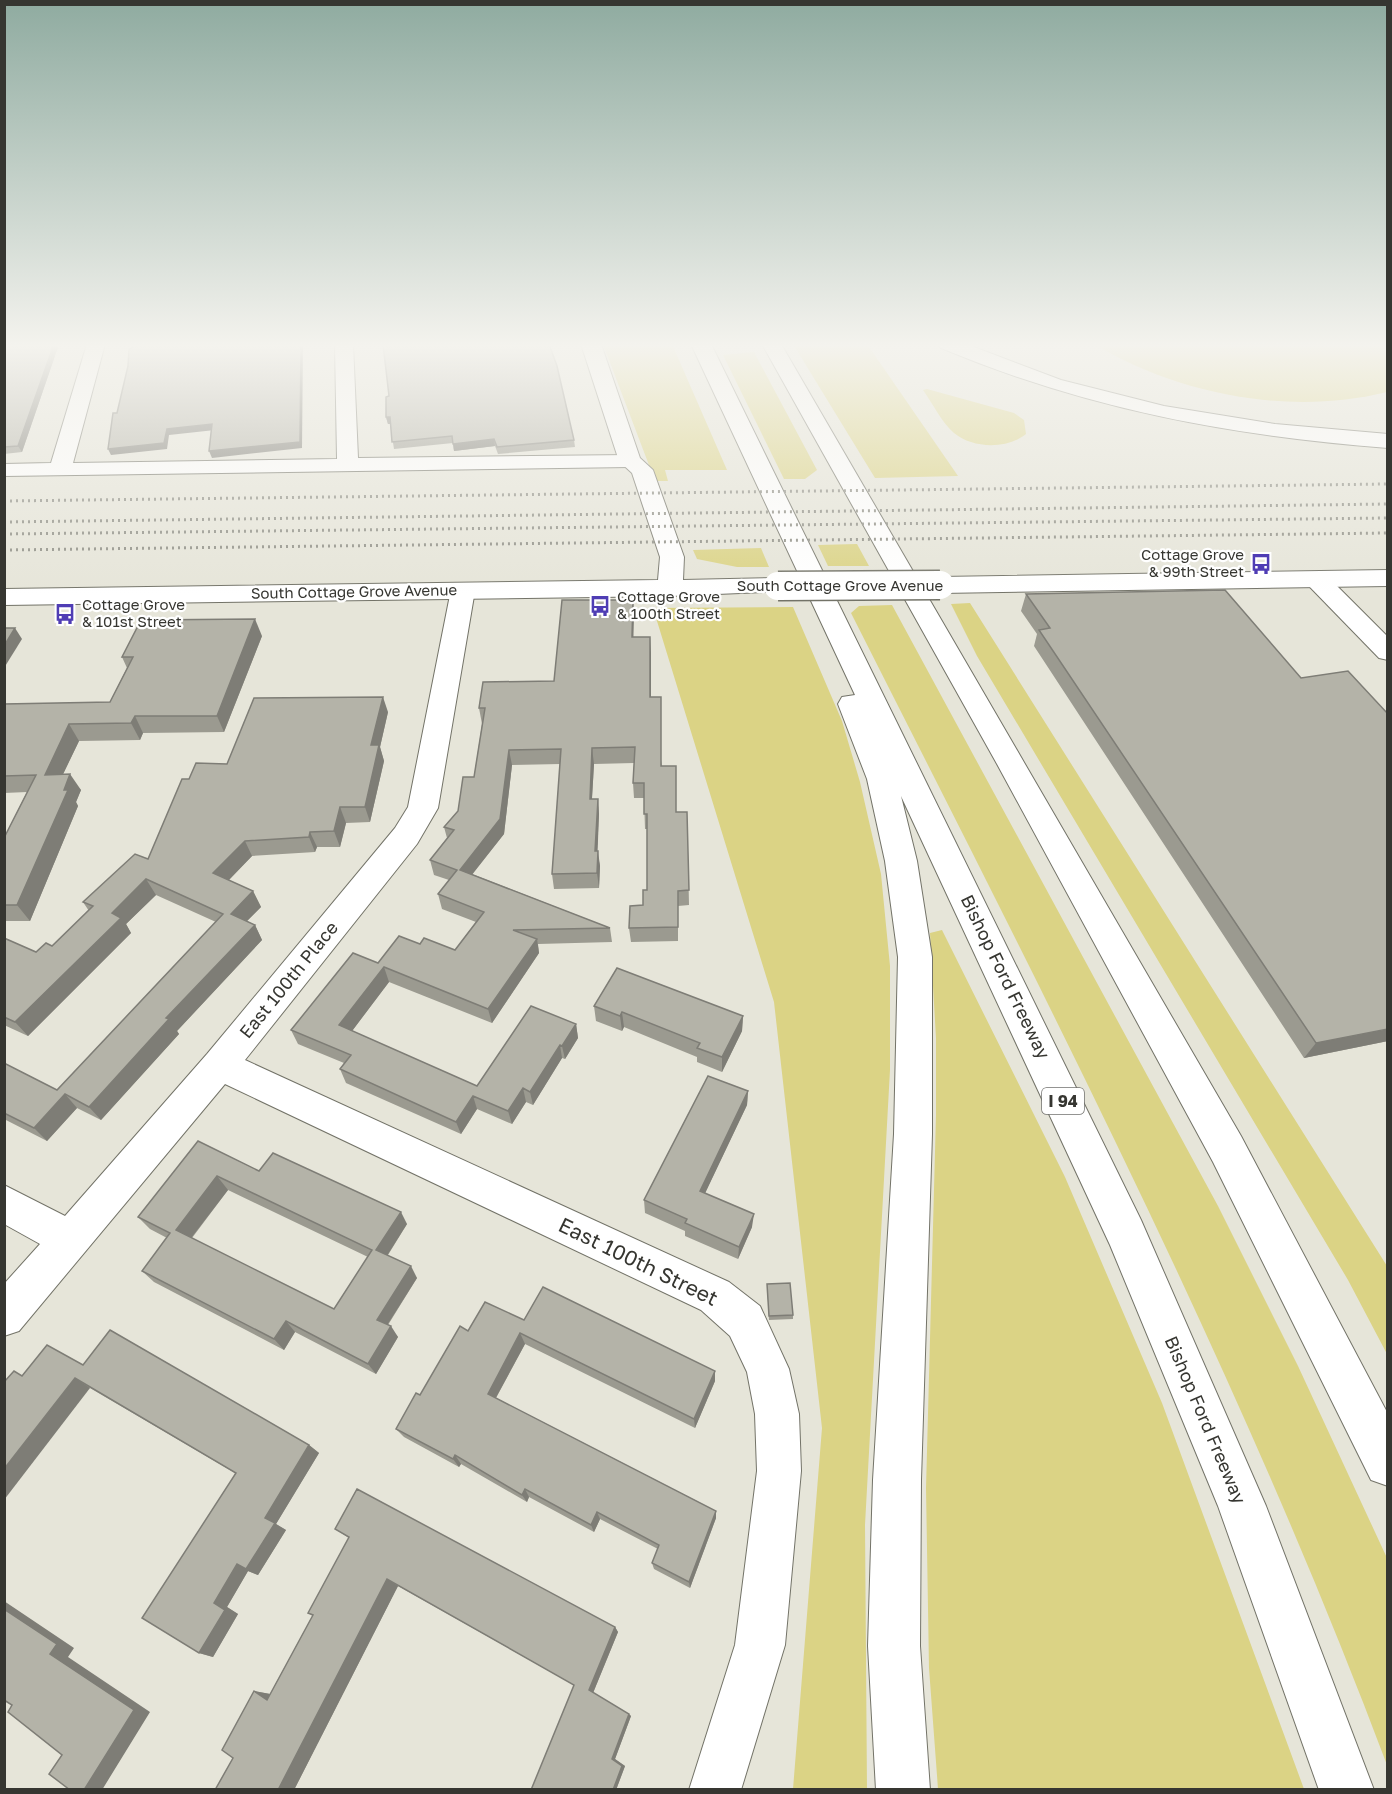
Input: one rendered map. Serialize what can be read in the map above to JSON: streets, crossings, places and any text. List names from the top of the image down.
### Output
{
  "streets": {
    "main road": ["South Cottage Grove Avenue", "Bishop Ford Freeway", "I 94"],
    "street": ["East 100th Place", "East 100th Street"]
  },
  "crossings": [
    ["South Cottage Grove Avenue", "East 100th Place"],
    ["East 100th Place", "East 100th Street"]
  ],
  "places": {
    "bus stop": ["Cottage Grove & 99th Street", "Cottage Grove & 100th Street", "Cottage Grove & 101st Street"]
  }
}
